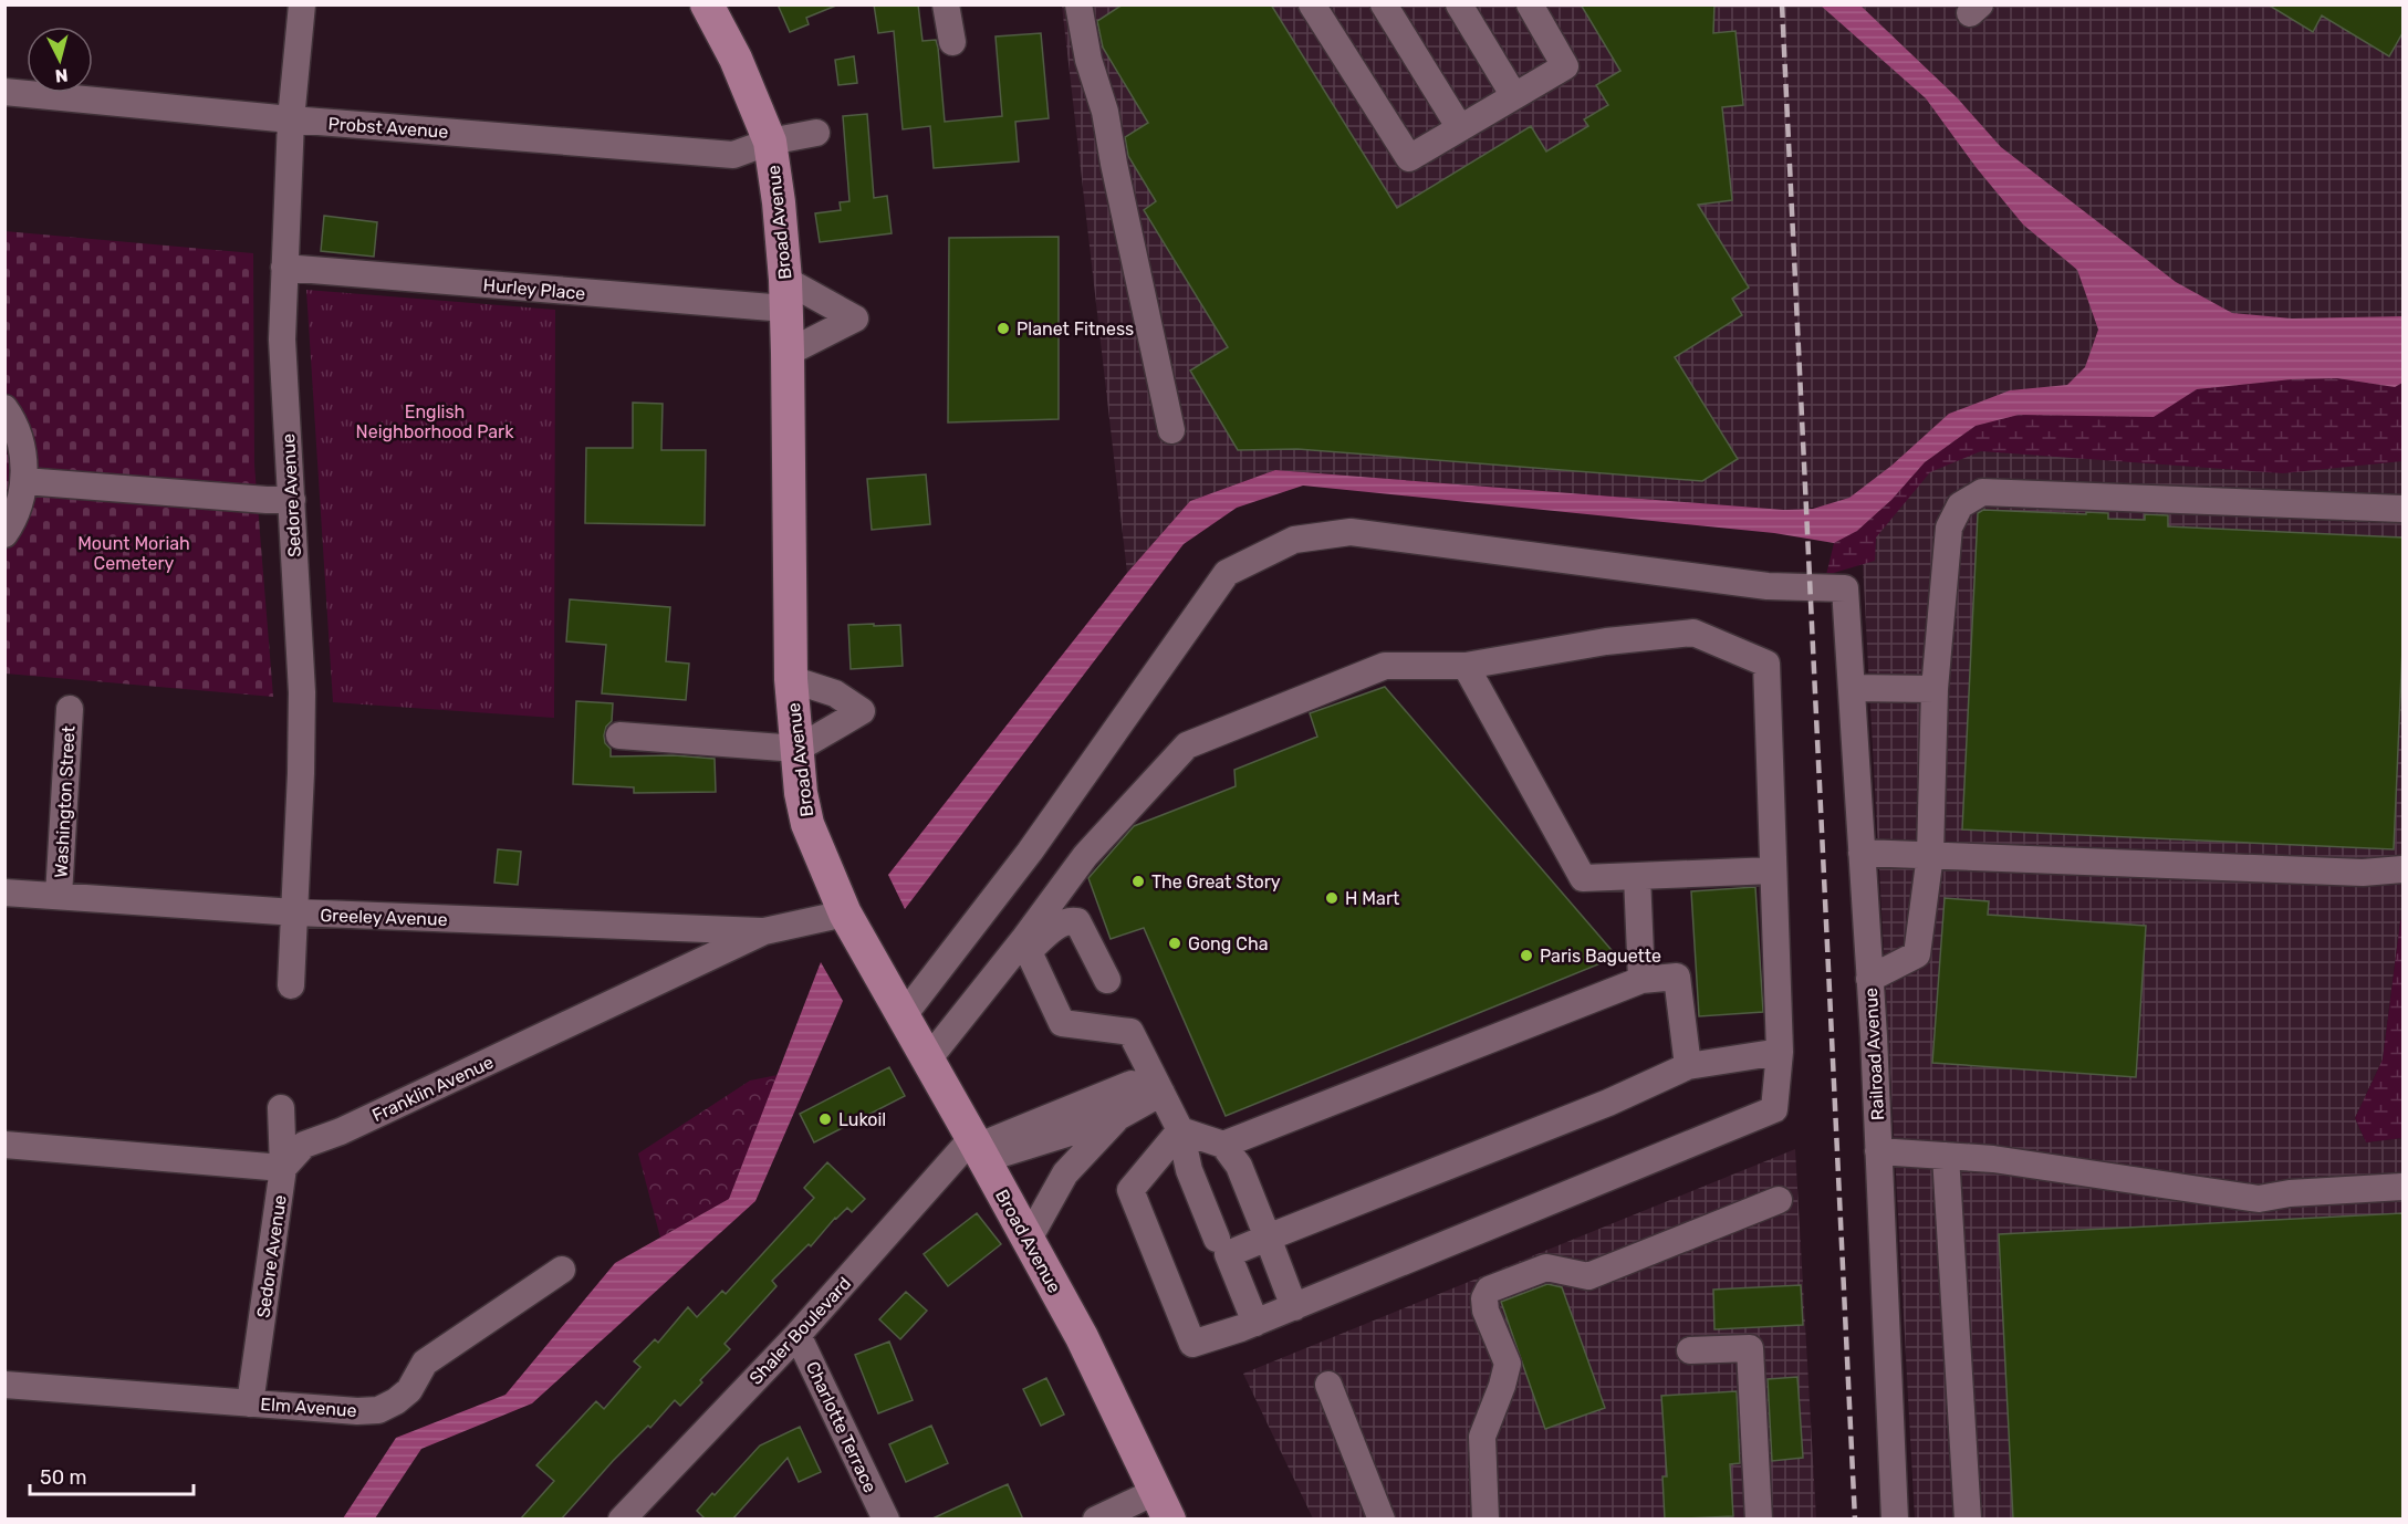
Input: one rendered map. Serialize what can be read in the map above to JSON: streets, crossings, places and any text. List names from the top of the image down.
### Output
{
  "streets": {
    "main road": ["Broad Avenue"],
    "street": [
      "Probst Avenue",
      "Hurley Place",
      "Sedore Avenue",
      "Washington Street",
      "Greeley Avenue",
      "Railroad Avenue",
      "Franklin Avenue",
      "Shaler Boulevard",
      "Elm Avenue",
      "Charlotte Terrace"
    ]
  },
  "crossings": [
    ["Probst Avenue", "Broad Avenue"],
    ["Probst Avenue", "Sedore Avenue"],
    ["Broad Avenue", "Hurley Place"],
    ["Broad Avenue", "Railroad Avenue"],
    ["Broad Avenue", "Franklin Avenue"],
    ["Broad Avenue", "Shaler Boulevard"],
    ["Hurley Place", "Sedore Avenue"],
    ["Sedore Avenue", "Greeley Avenue"],
    ["Sedore Avenue", "Franklin Avenue"],
    ["Sedore Avenue", "Elm Avenue"],
    ["Washington Street", "Greeley Avenue"],
    ["Greeley Avenue", "Franklin Avenue"],
    ["Shaler Boulevard", "Charlotte Terrace"]
  ],
  "parks": ["English Neighborhood Park", "Mount Moriah Cemetery"],
  "places": [
    "Planet Fitness",
    "The Great Story",
    "H Mart",
    "Gong Cha",
    "Paris Baguette",
    "Lukoil"
  ],
  "scale_bar": "50 m",
  "north": "bottom"
}
